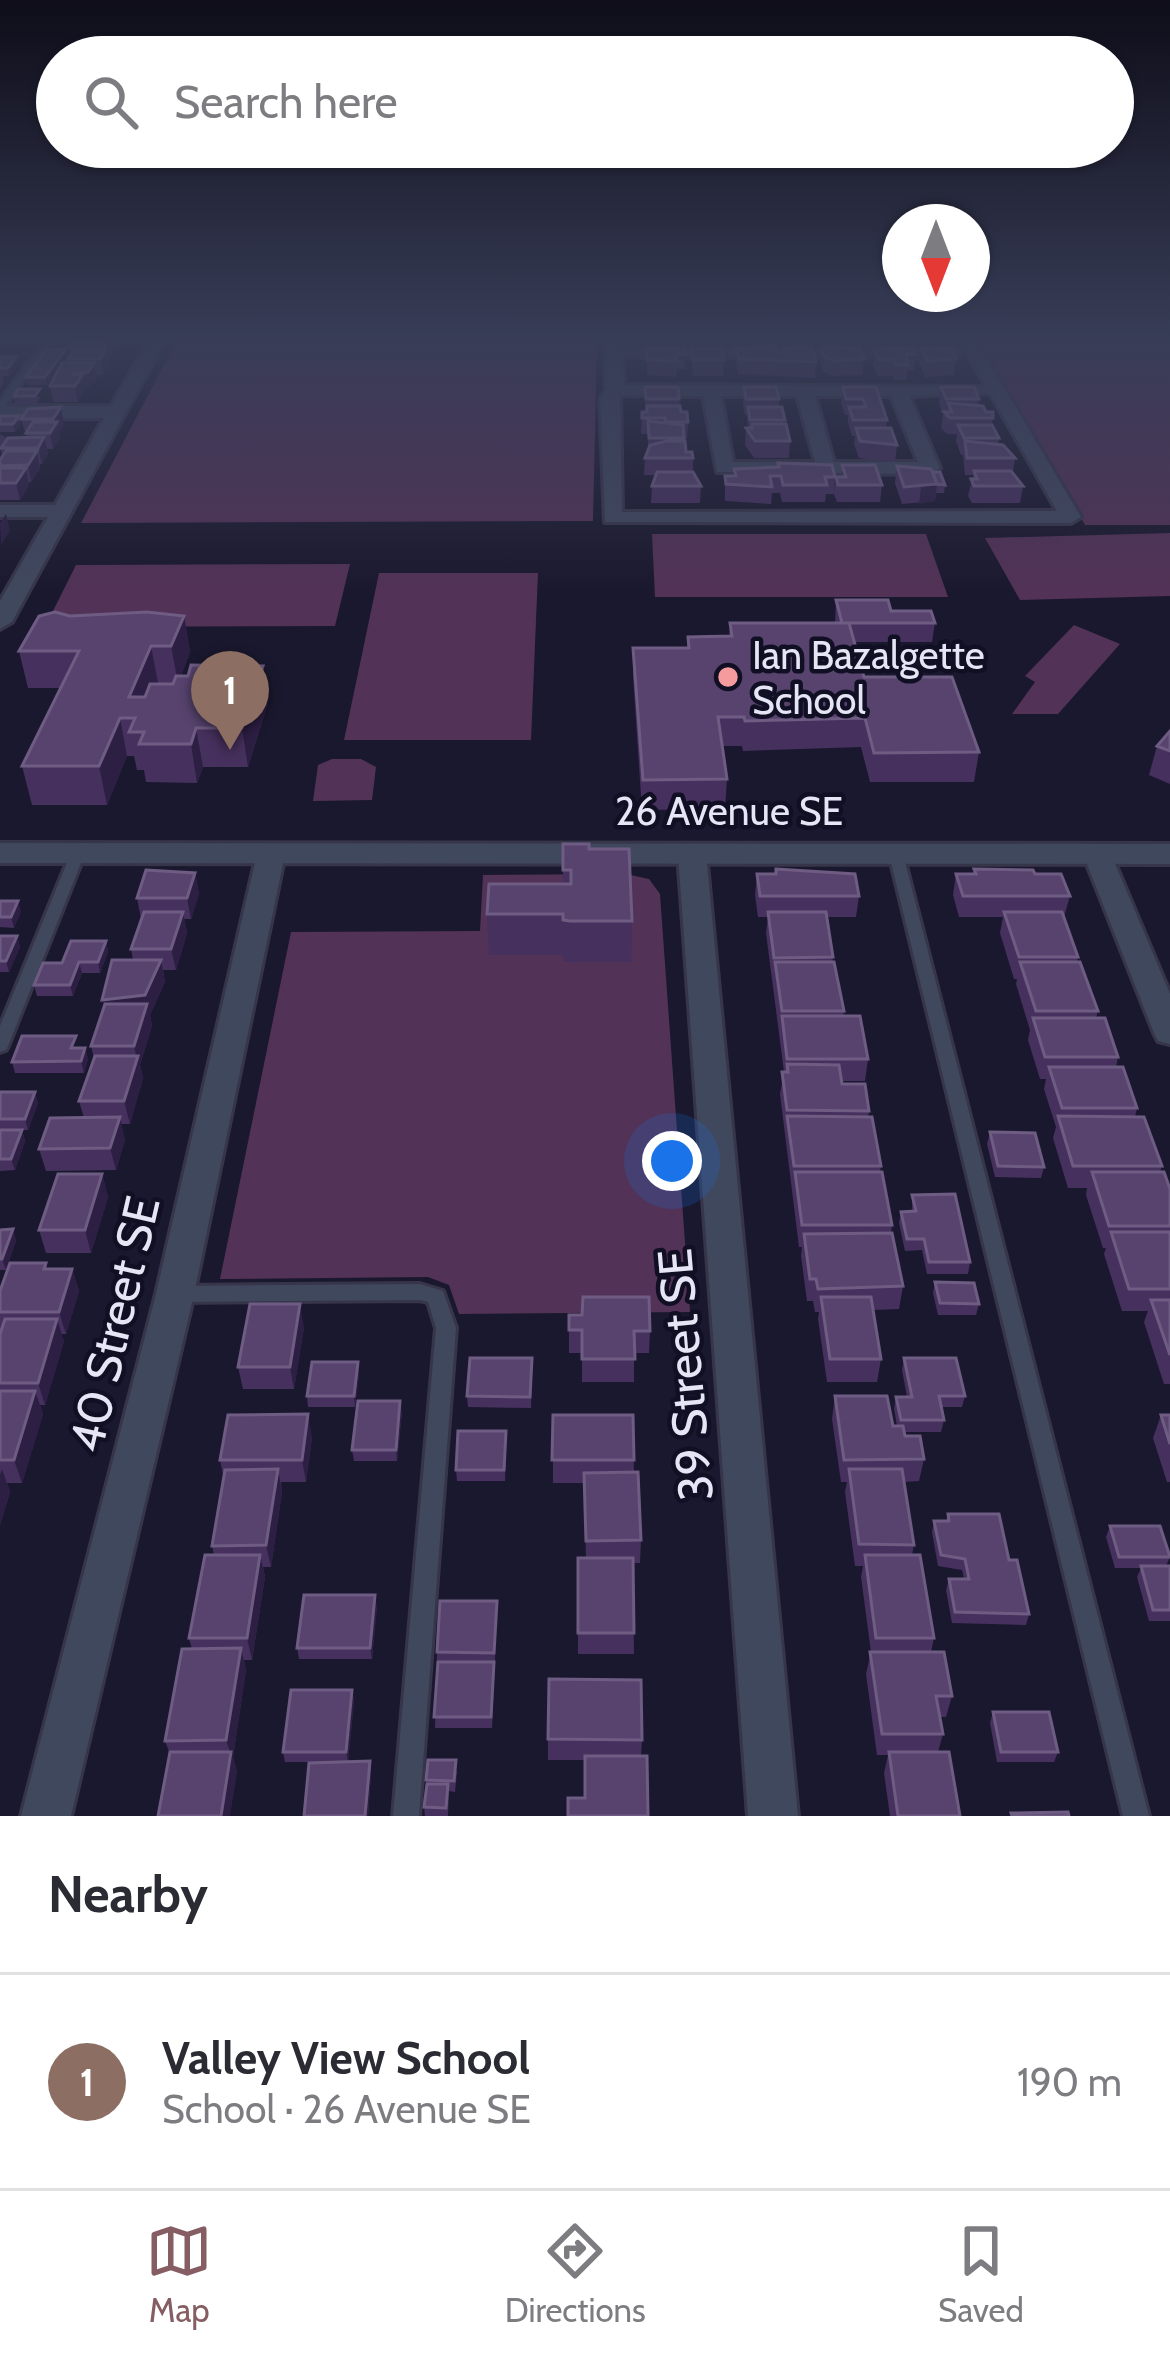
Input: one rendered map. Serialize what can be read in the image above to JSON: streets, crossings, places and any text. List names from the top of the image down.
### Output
{
  "streets": {
    "street": ["26 Avenue SE", "40 Street SE", "39 Street SE"]
  },
  "crossings": [
    ["26 Avenue SE", "40 Street SE"],
    ["26 Avenue SE", "39 Street SE"]
  ],
  "places": ["Ian Bazalgette School"],
  "north": "bottom",
  "page": {
    "search": "Search here",
    "pins": "1",
    "heading": "Nearby",
    "list": [
      {
        "mark": "1",
        "name": "Valley View School",
        "note": "School · 26 Avenue SE",
        "value": "190 m"
      }
    ],
    "nav": ["Map", "Directions", "Saved"]
  }
}
